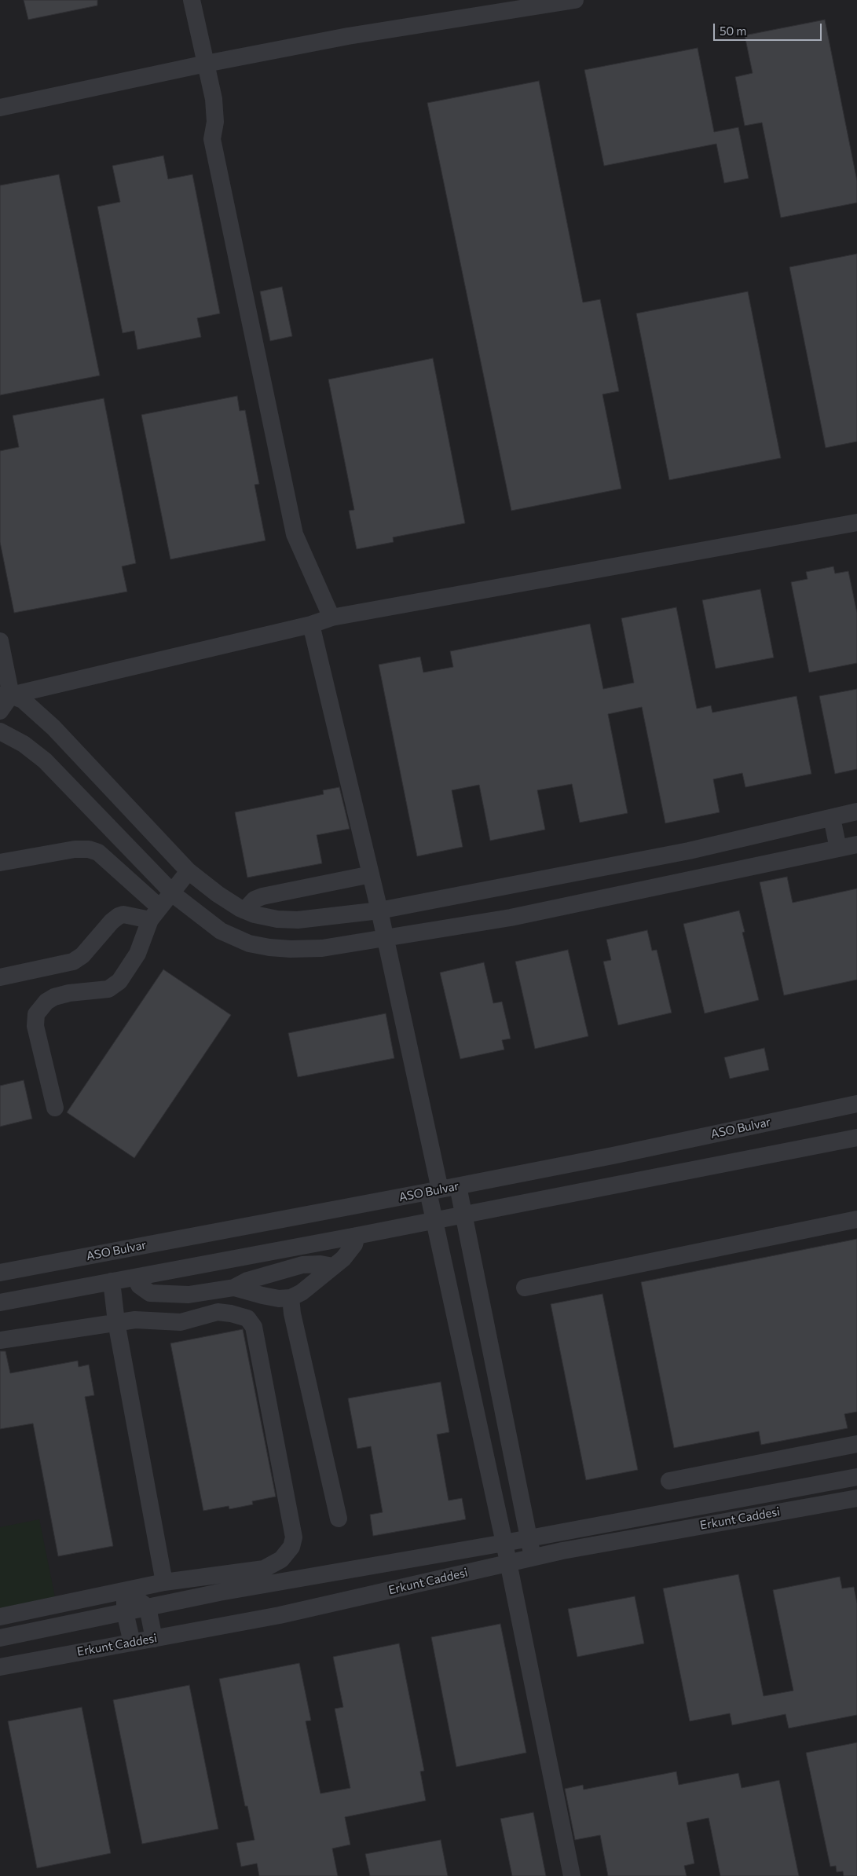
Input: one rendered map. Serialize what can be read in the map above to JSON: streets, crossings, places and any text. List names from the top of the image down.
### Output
{
  "streets": {
    "street": ["ASO Bulvar", "Erkunt Caddesi"]
  },
  "scale_bar": "50 m"
}
